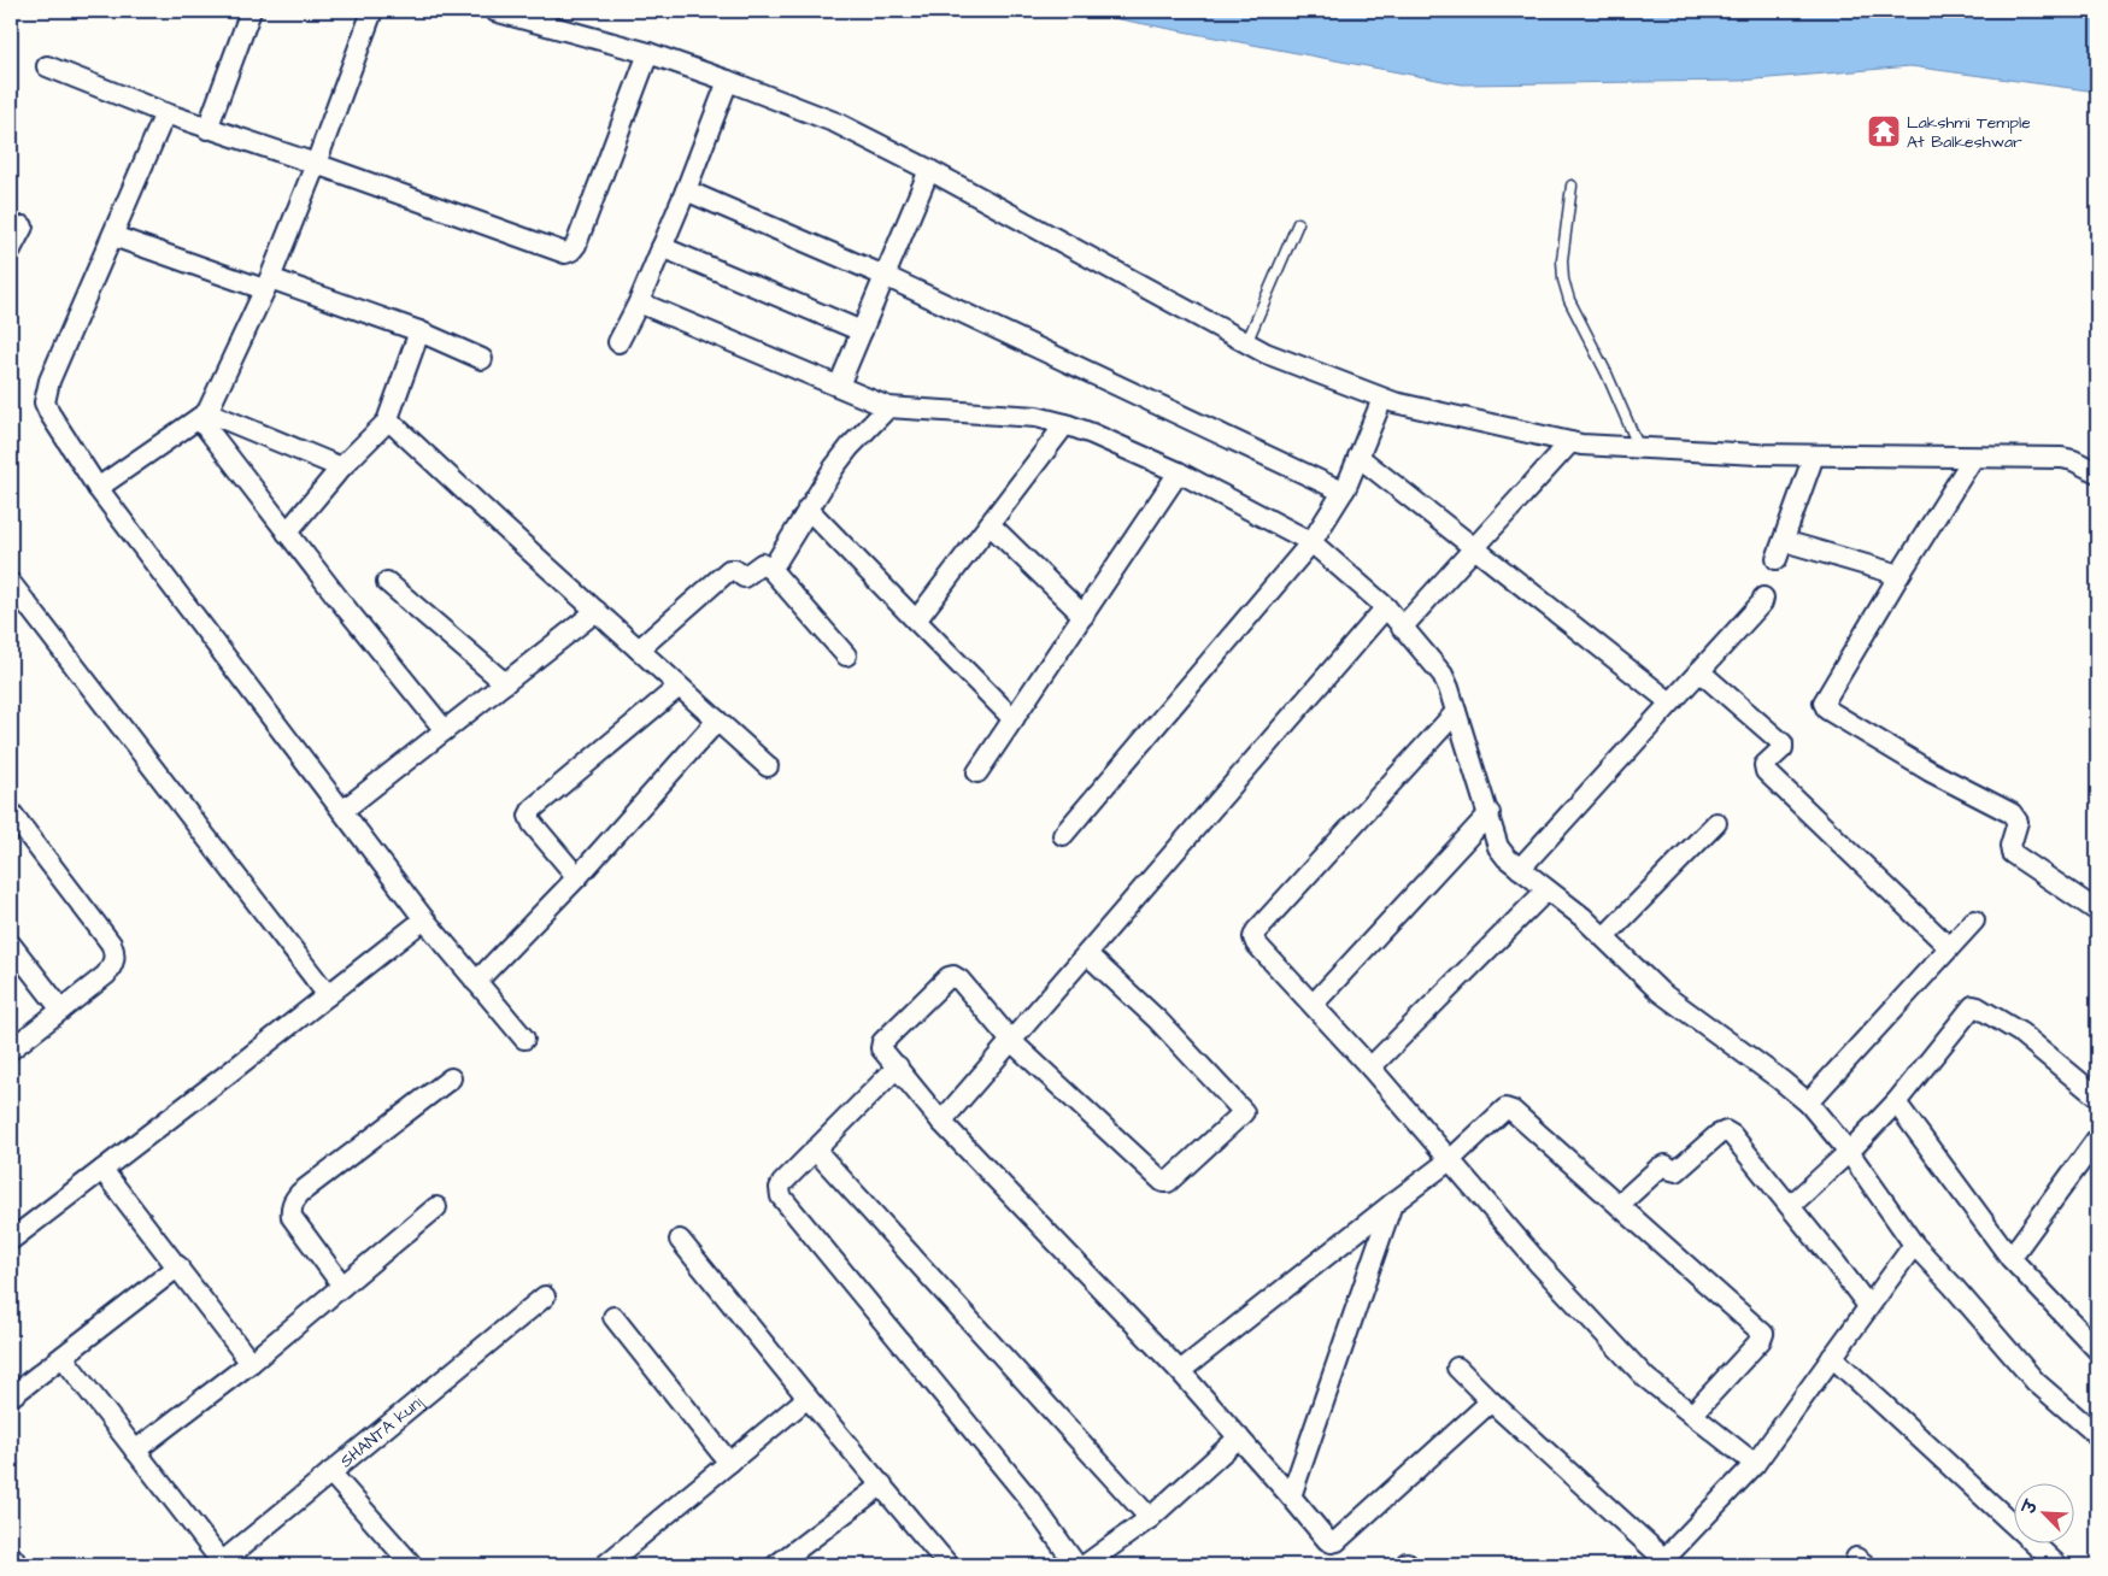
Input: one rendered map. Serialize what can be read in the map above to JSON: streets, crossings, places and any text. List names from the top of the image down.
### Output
{
  "streets": {
    "street": ["SHANTA kunj"]
  },
  "places": {
    "temple": ["Lakshmi Temple At Balkeshwar"]
  },
  "north": "top left"
}
